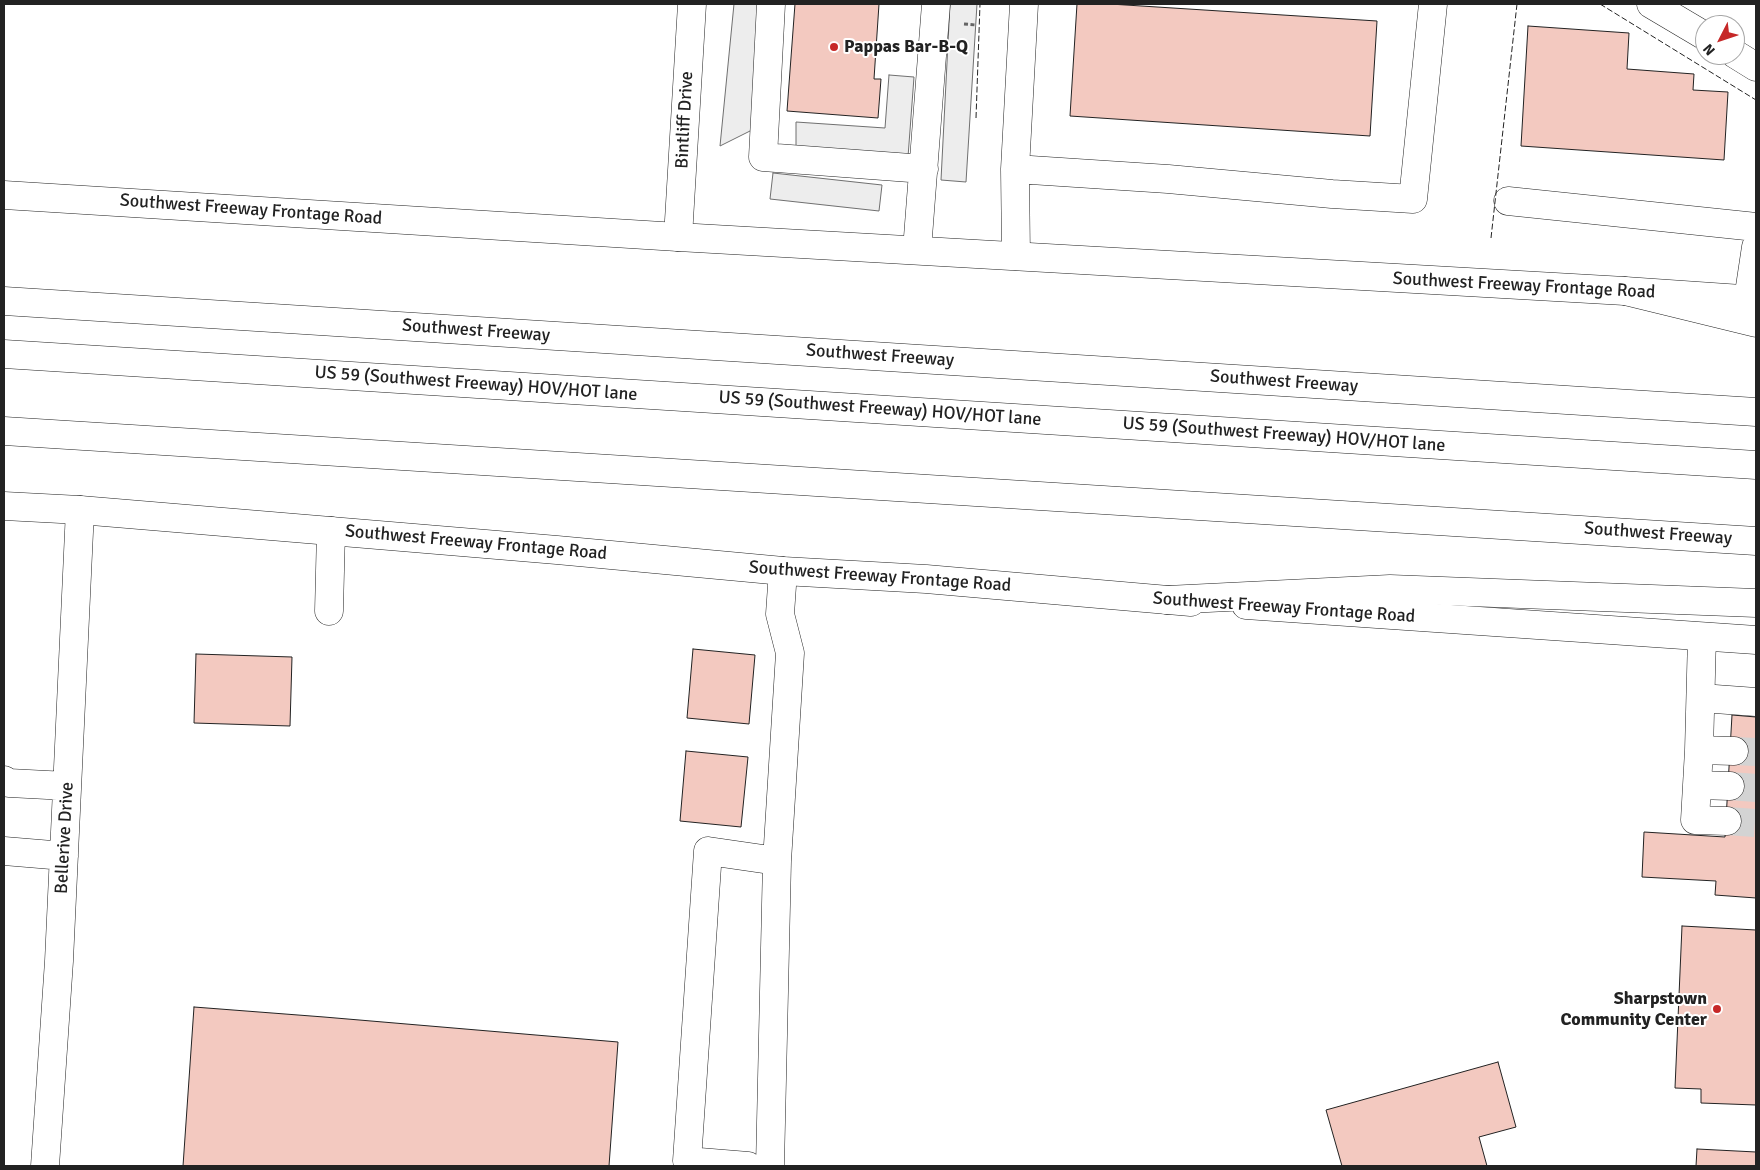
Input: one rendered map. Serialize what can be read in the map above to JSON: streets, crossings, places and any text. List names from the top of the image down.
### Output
{
  "streets": {
    "main road": [
      "Bintliff Drive",
      "Southwest Freeway Frontage Road",
      "Southwest Freeway",
      "US 59 (Southwest Freeway) HOV/HOT lane",
      "Bellerive Drive"
    ]
  },
  "crossings": [
    ["Bintliff Drive", "Southwest Freeway Frontage Road"],
    ["Southwest Freeway Frontage Road", "Bellerive Drive"]
  ],
  "places": ["Pappas Bar-B-Q", "Sharpstown Community Center"],
  "north": "bottom left"
}
